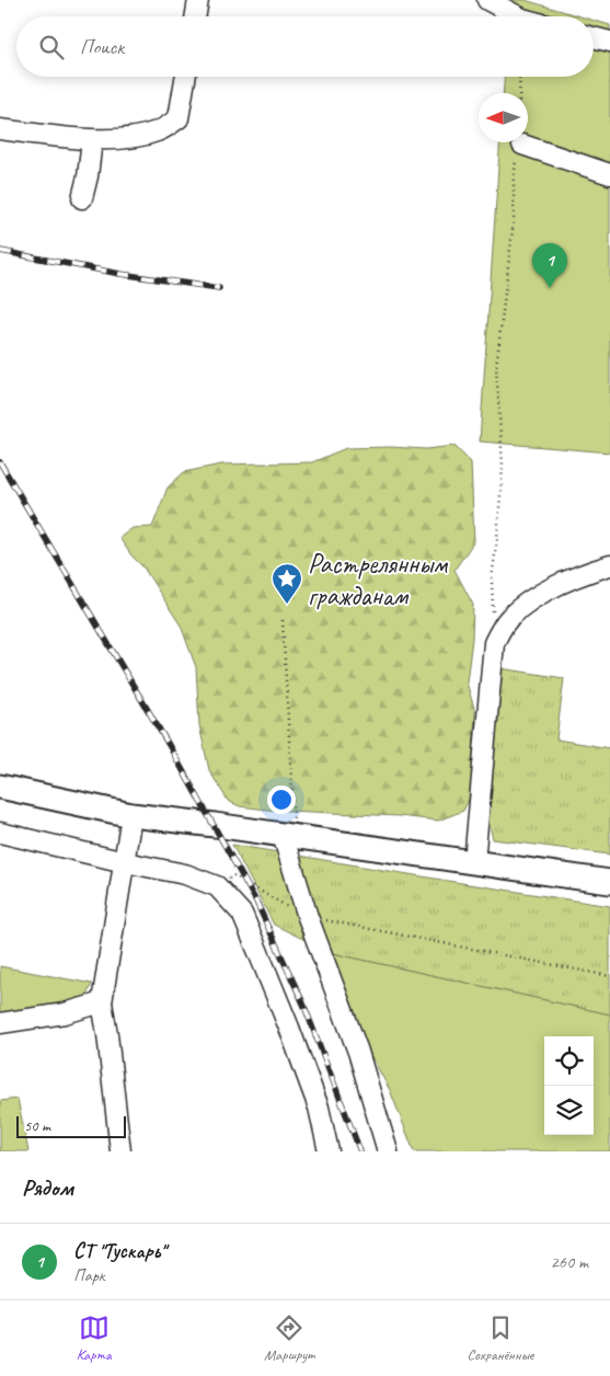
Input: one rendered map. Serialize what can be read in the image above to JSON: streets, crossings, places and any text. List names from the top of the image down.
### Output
{
  "places": {
    "place": ["Растрелянным гражданам"]
  },
  "scale_bar": "50 m",
  "north": "left",
  "page": {
    "search": "Поиск",
    "pins": "1",
    "scale": "50 m",
    "heading": "Рядом",
    "list": [
      {
        "mark": "1",
        "name": "СТ \"Тускарь\"",
        "note": "Парк",
        "value": "260 m"
      }
    ],
    "nav": ["Карта", "Маршрут", "Сохранённые"]
  }
}
